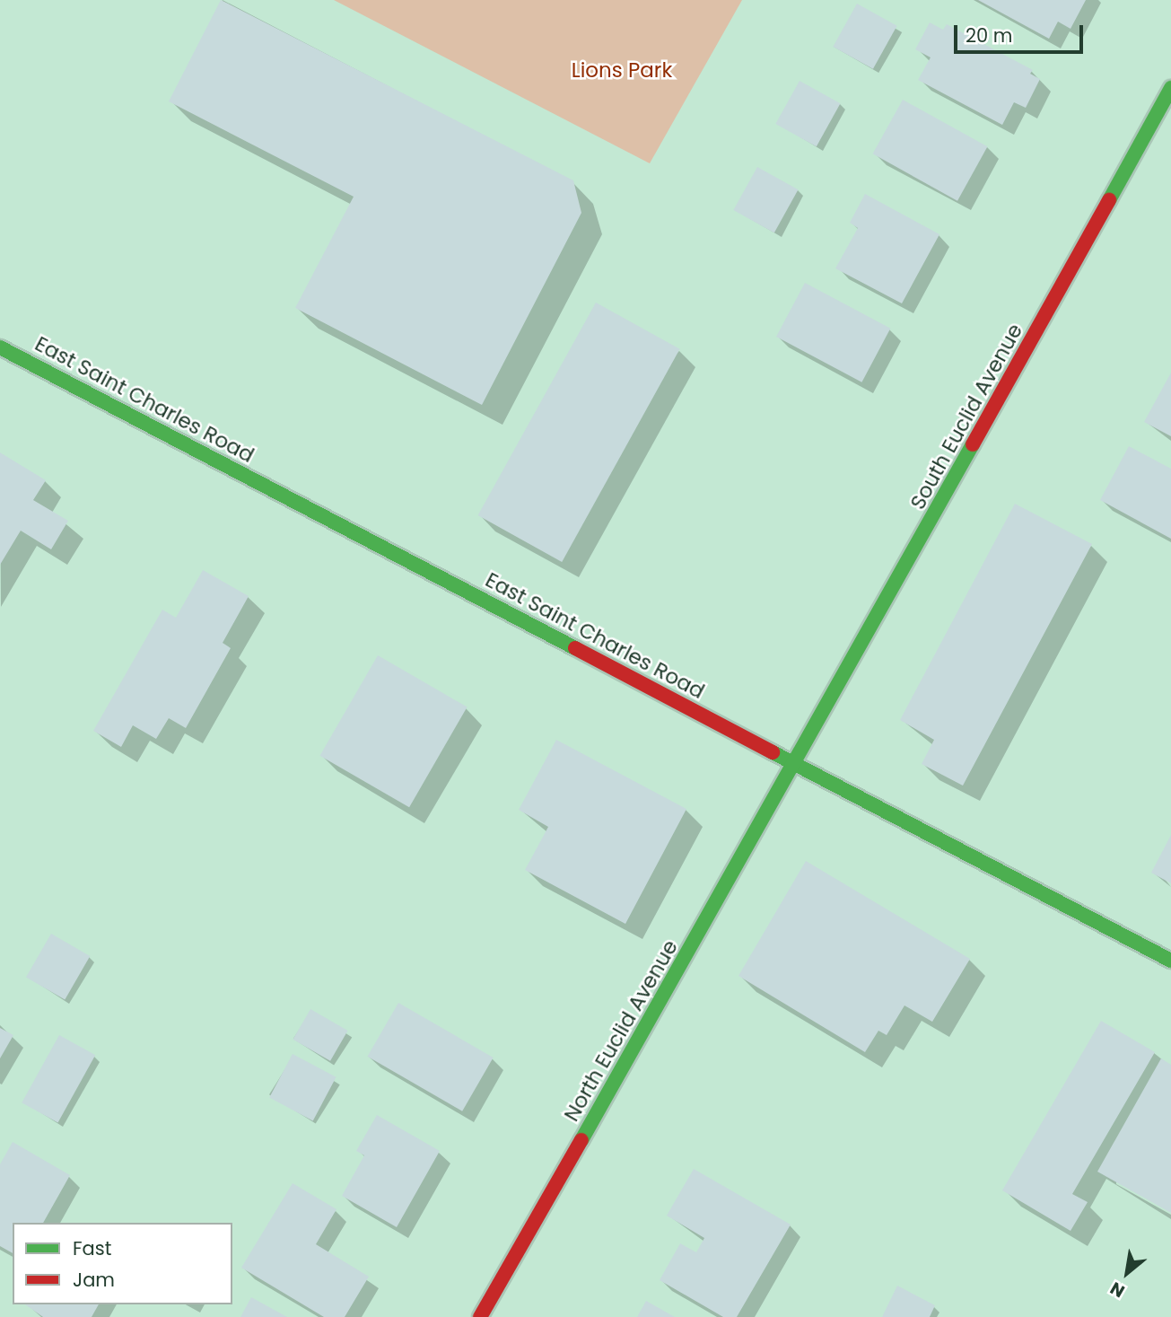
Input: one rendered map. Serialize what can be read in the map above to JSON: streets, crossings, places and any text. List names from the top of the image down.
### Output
{
  "streets": {
    "street": ["East Saint Charles Road", "South Euclid Avenue", "North Euclid Avenue"]
  },
  "crossings": [
    ["East Saint Charles Road", "South Euclid Avenue"],
    ["East Saint Charles Road", "North Euclid Avenue"],
    ["South Euclid Avenue", "North Euclid Avenue"]
  ],
  "parks": ["Lions Park"],
  "legend": ["Fast", "Jam"],
  "scale_bar": "20 m",
  "north": "bottom left"
}
